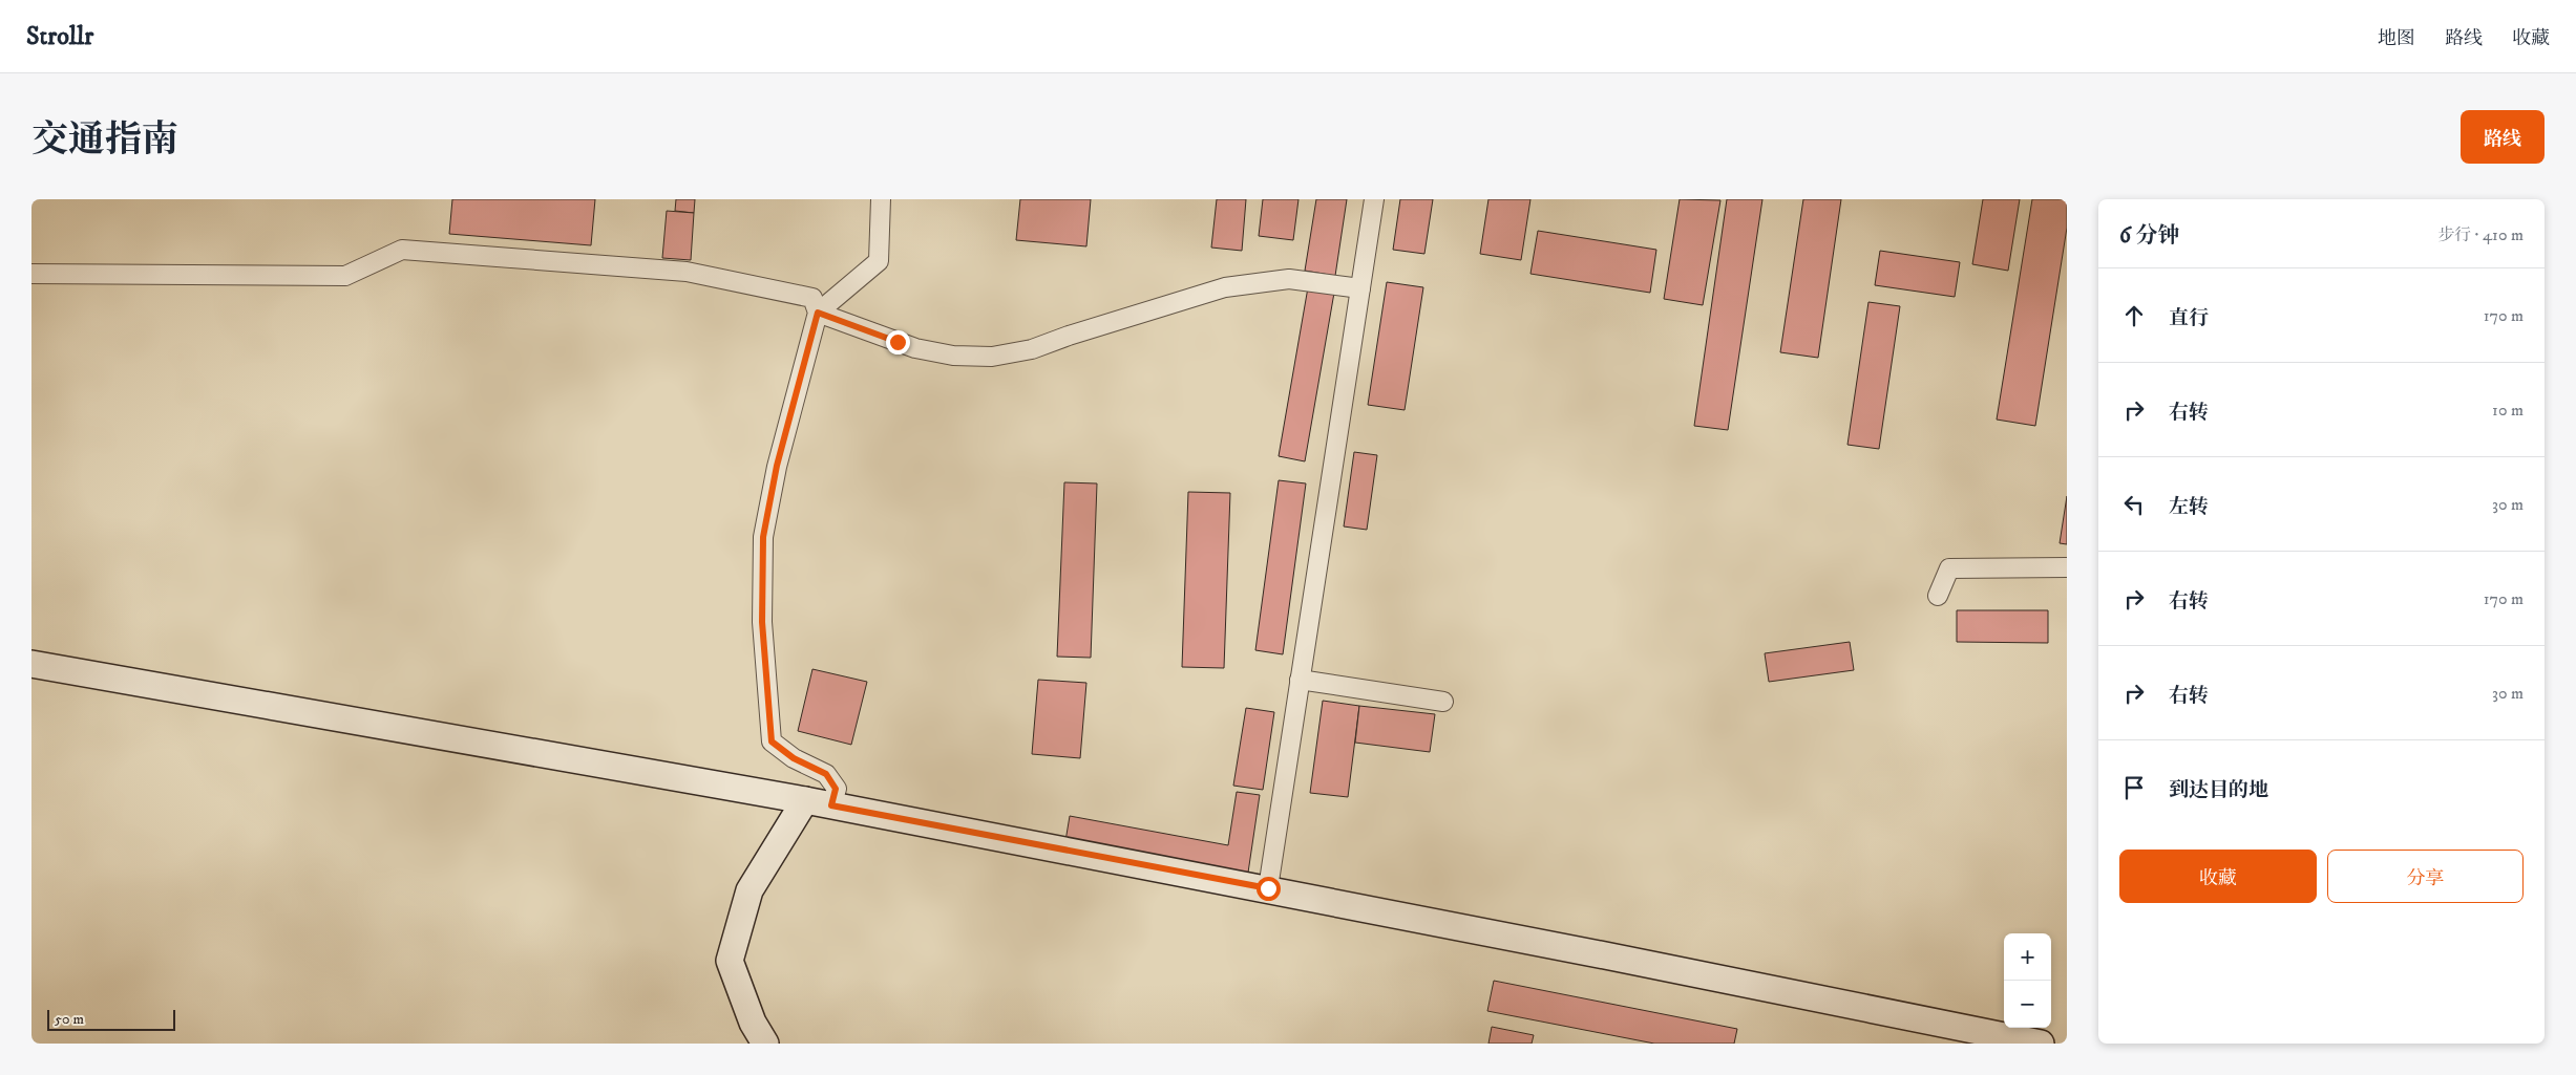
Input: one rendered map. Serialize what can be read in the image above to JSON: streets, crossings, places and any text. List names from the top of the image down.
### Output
{
  "scale_bar": "50 m",
  "page": {
    "header": "Strollr",
    "nav": ["地图", "路线", "收藏"],
    "title": "交通指南",
    "buttons": [
      "路线",
      ["收藏", "分享"]
    ],
    "heading": ["6 分钟", "步行 · 410 m"],
    "list": [
      ["直行", "170 m"],
      ["右转", "10 m"],
      ["左转", "30 m"],
      ["右转", "170 m"],
      ["右转", "30 m"],
      "到达目的地"
    ],
    "map_buttons": ["+", "−"],
    "scale": "50 m"
  }
}
